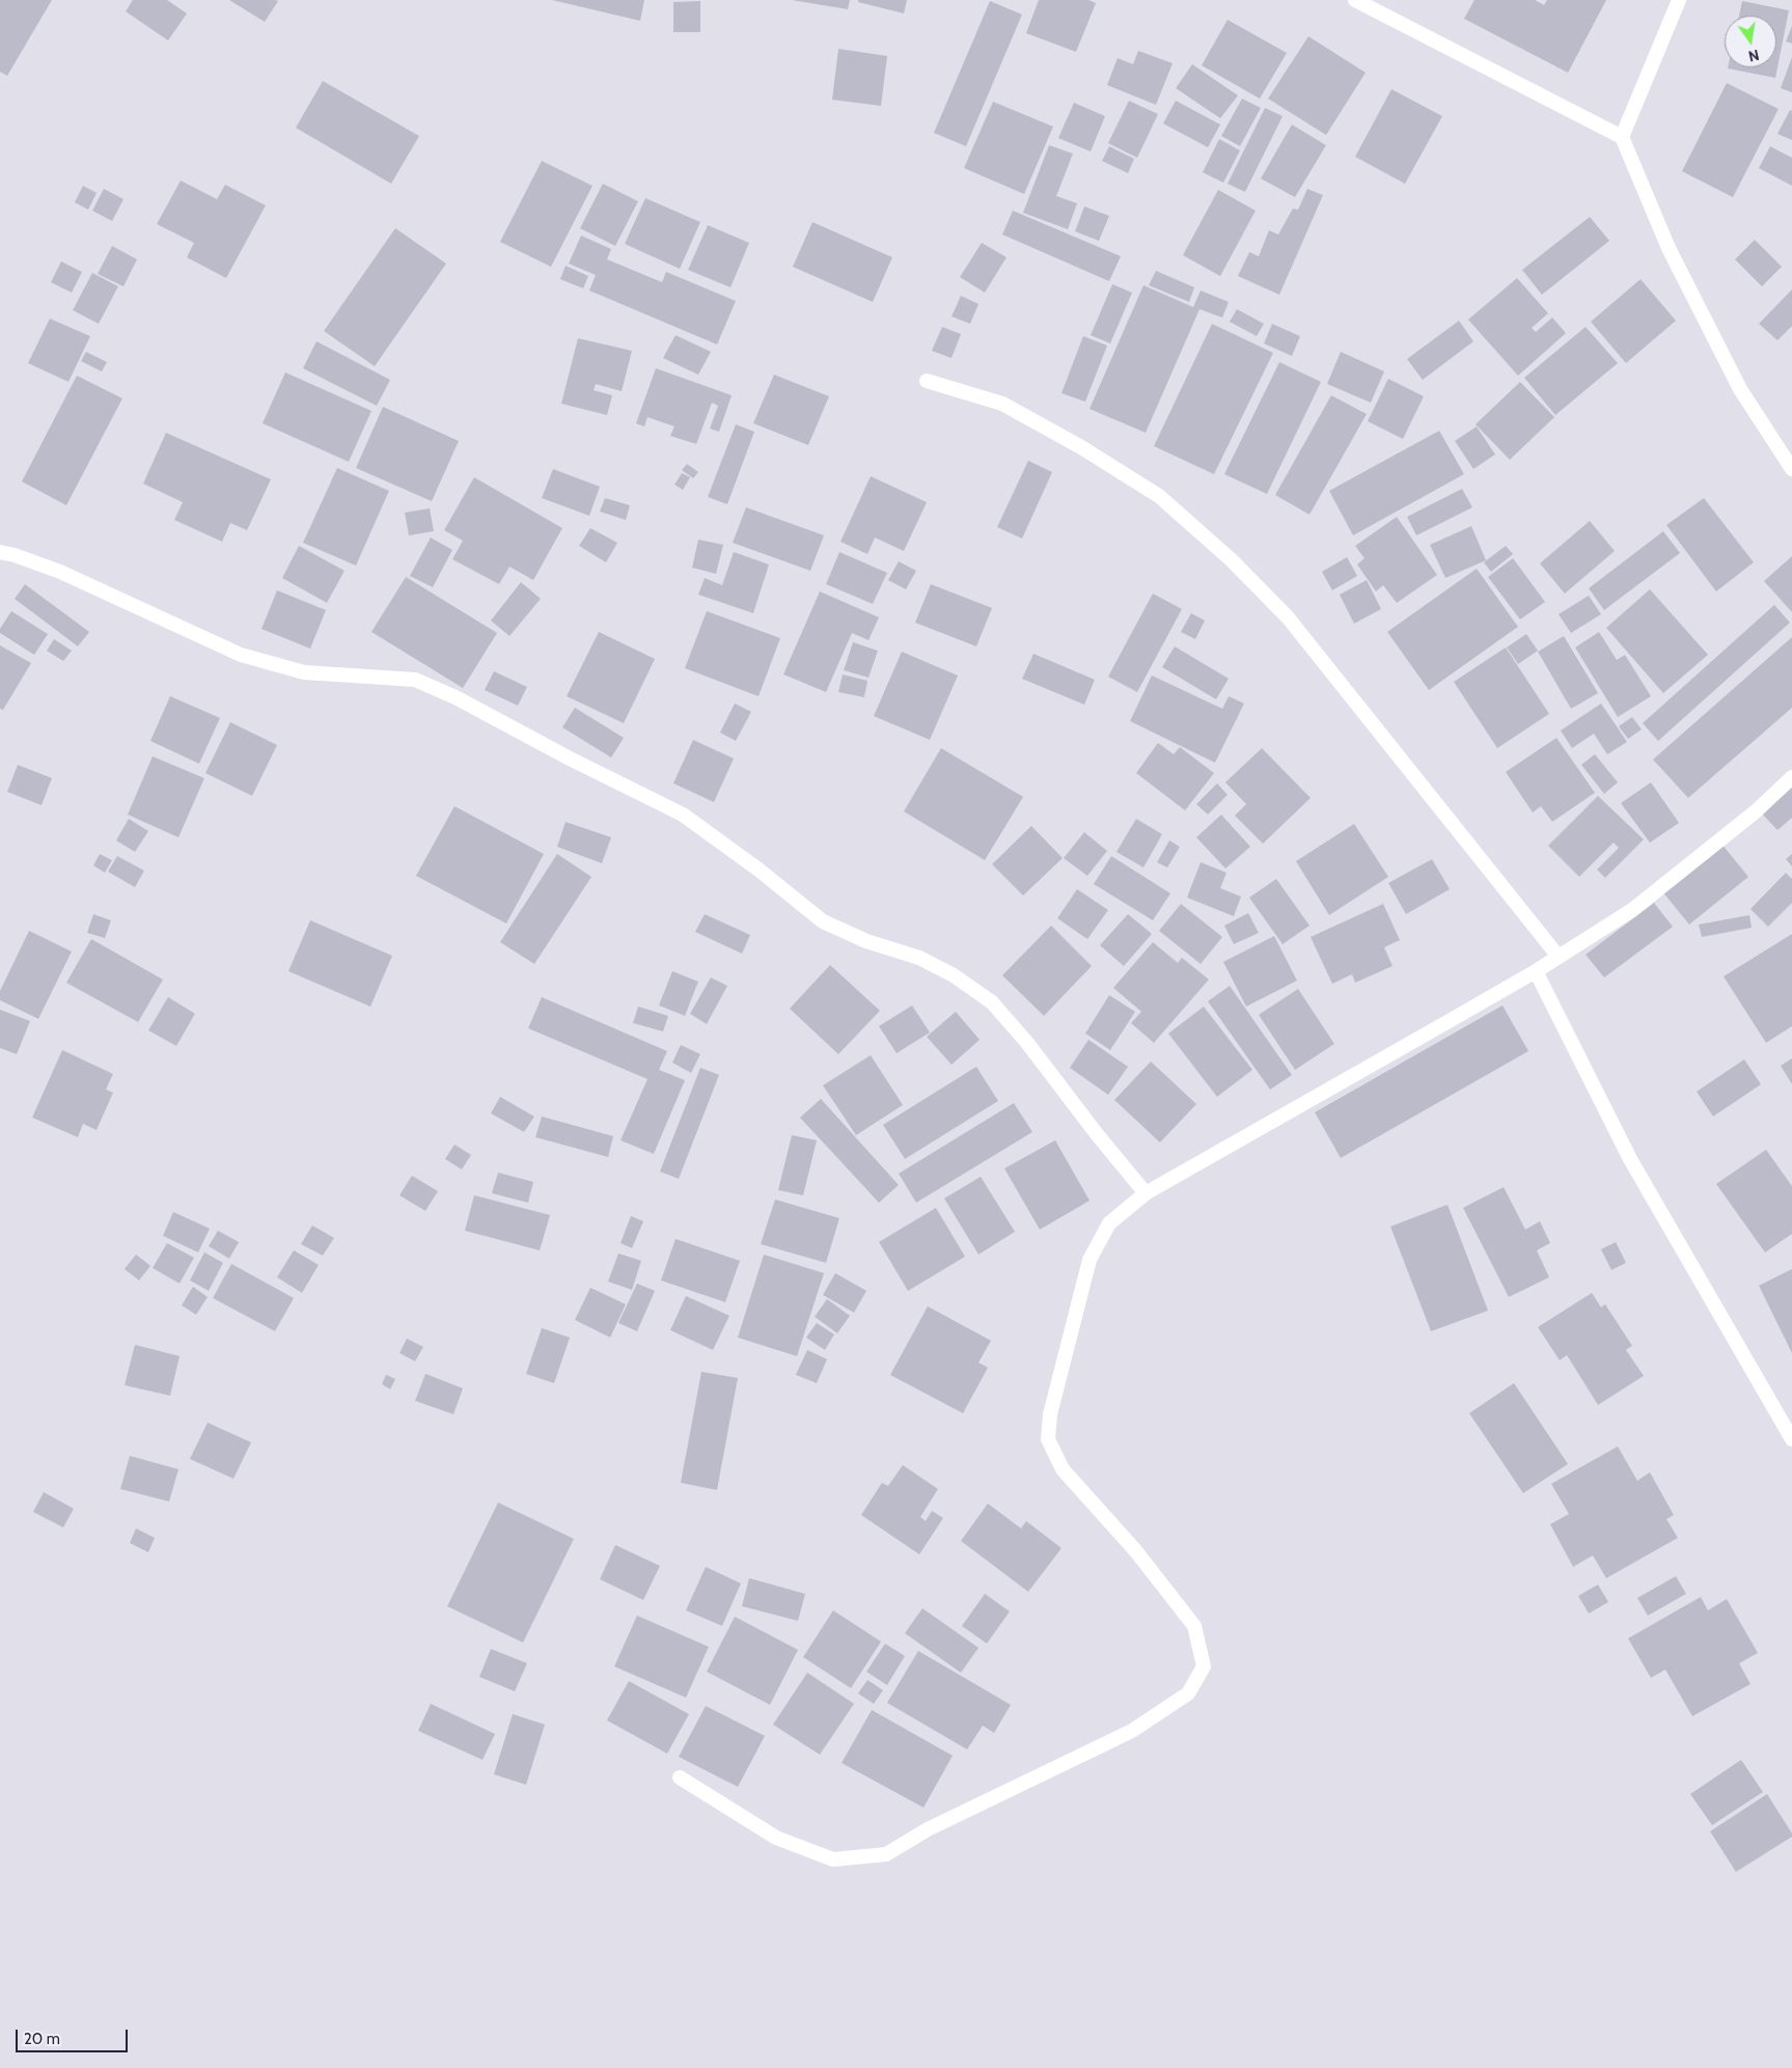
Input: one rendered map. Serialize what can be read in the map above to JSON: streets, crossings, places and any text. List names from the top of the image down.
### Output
{
  "scale_bar": "20 m",
  "north": "bottom"
}
